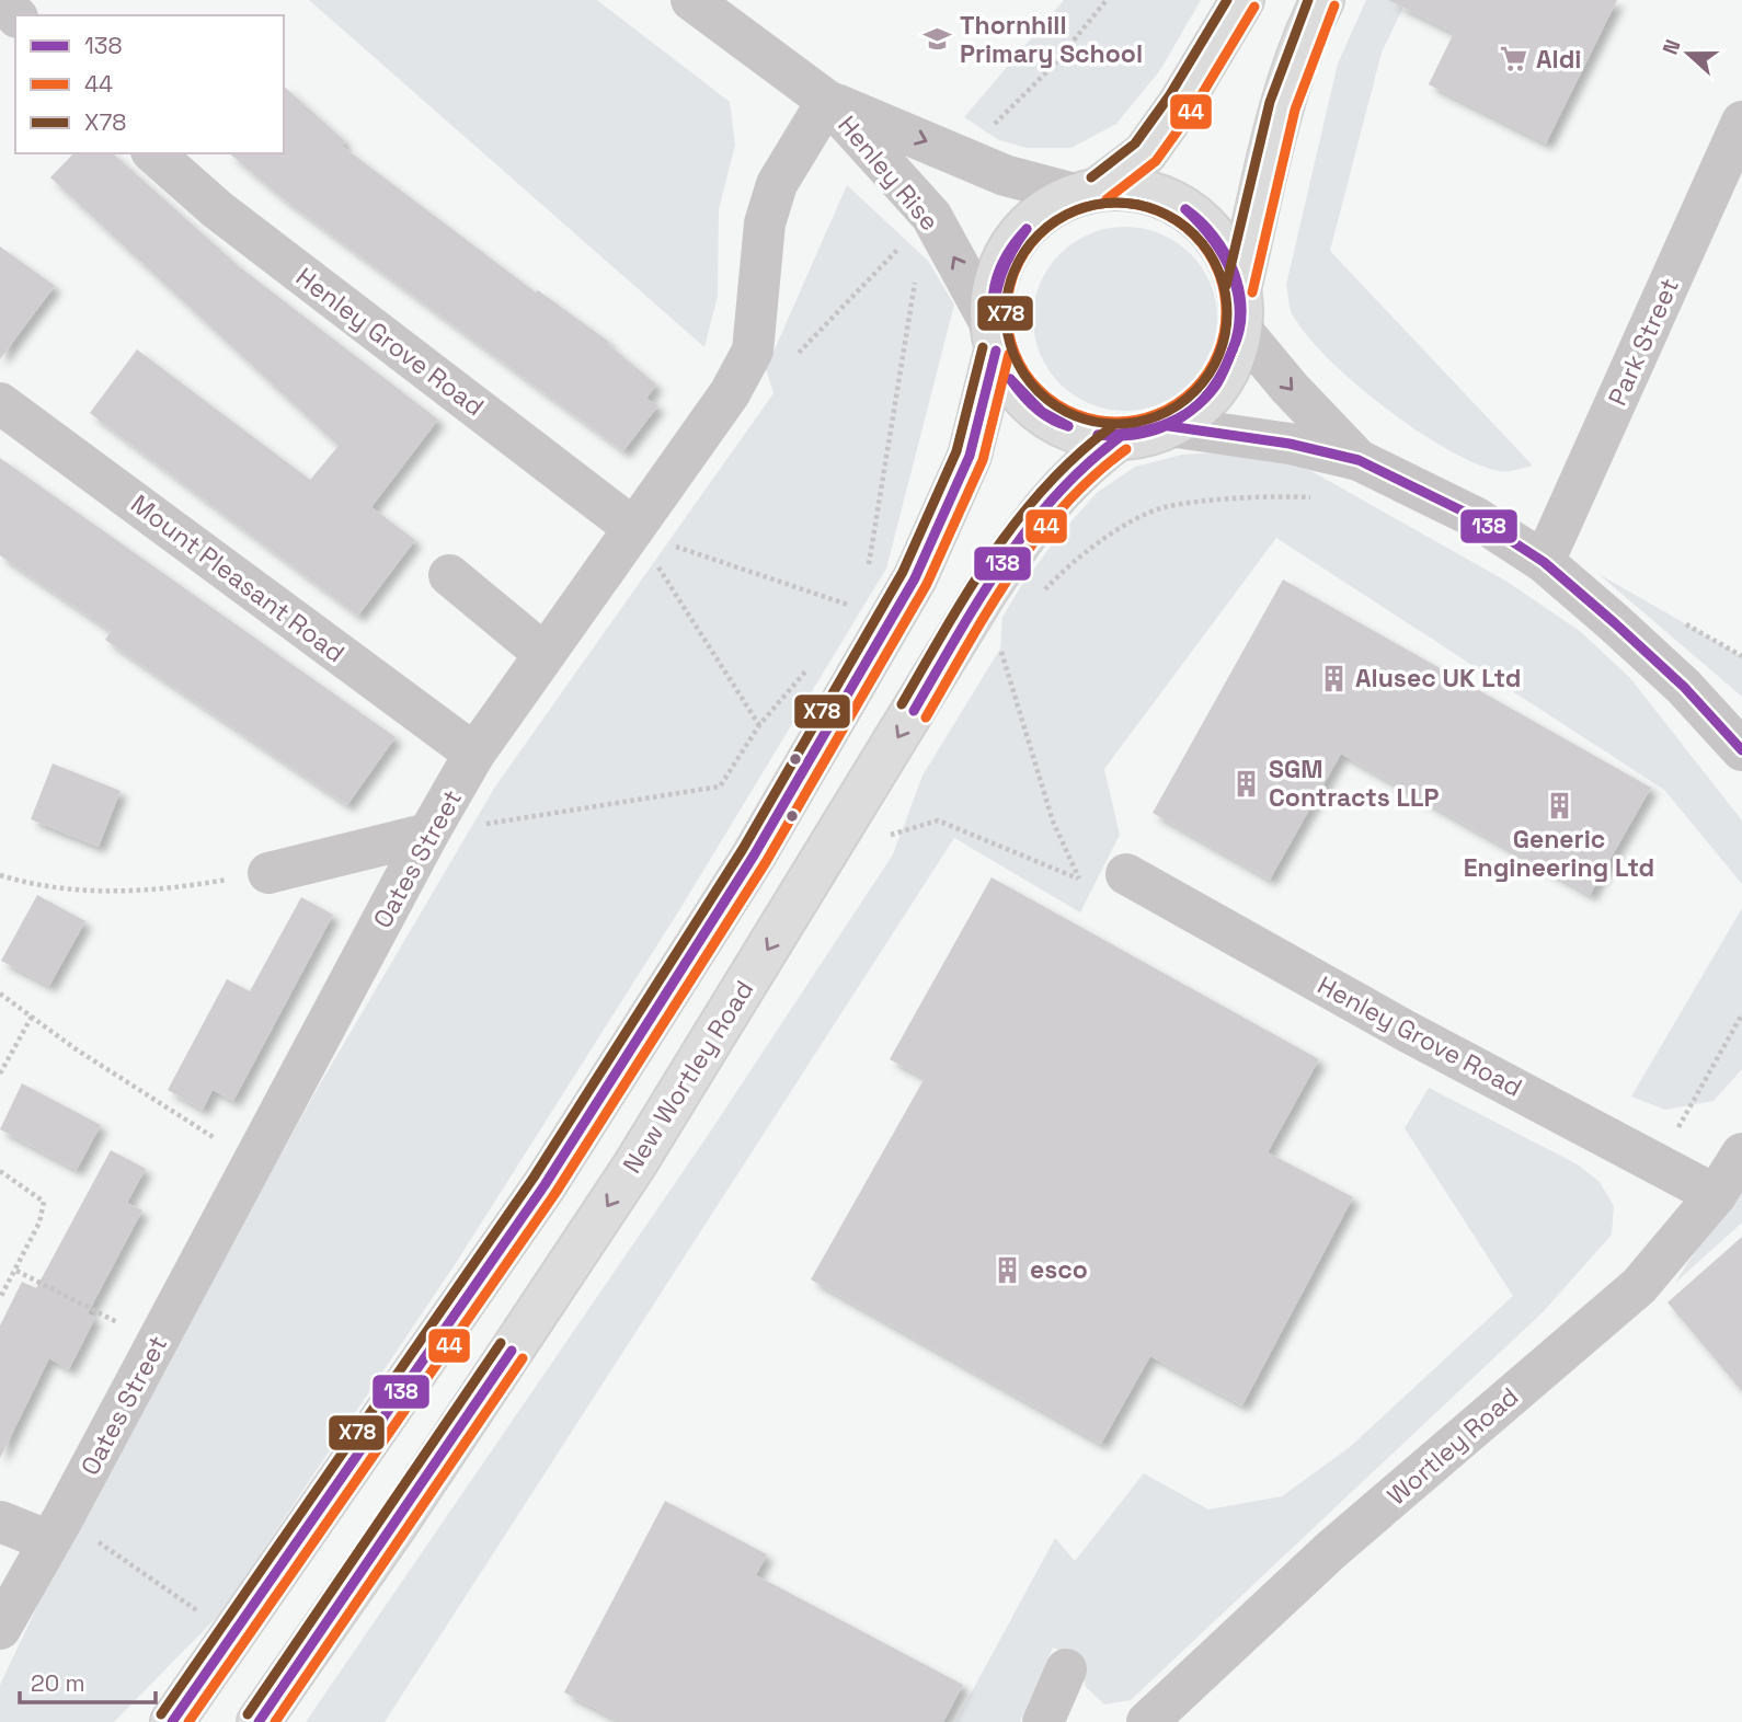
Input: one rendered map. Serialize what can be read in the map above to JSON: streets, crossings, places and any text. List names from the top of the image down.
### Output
{
  "streets": {
    "main road": ["New Wortley Road"],
    "street": [
      "Henley Rise",
      "Henley Grove Road",
      "Park Street",
      "Mount Pleasant Road",
      "Oates Street",
      "Wortley Road"
    ]
  },
  "crossings": [
    ["Henley Rise", "Oates Street"],
    ["Henley Rise", "New Wortley Road"],
    ["Henley Grove Road", "Oates Street"],
    ["Henley Grove Road", "Wortley Road"],
    ["Mount Pleasant Road", "Oates Street"]
  ],
  "places": {
    "school or university": ["Thornhill Primary School"],
    "supermarket": ["Aldi"],
    "building": [
      "Alusec UK Ltd",
      "SGM Contracts LLP",
      "Generic Engineering Ltd",
      "esco"
    ]
  },
  "lines": ["transit line X78", "transit line 44", "transit line 138"],
  "legend": ["138", "44", "X78"],
  "scale_bar": "20 m",
  "north": "left"
}
